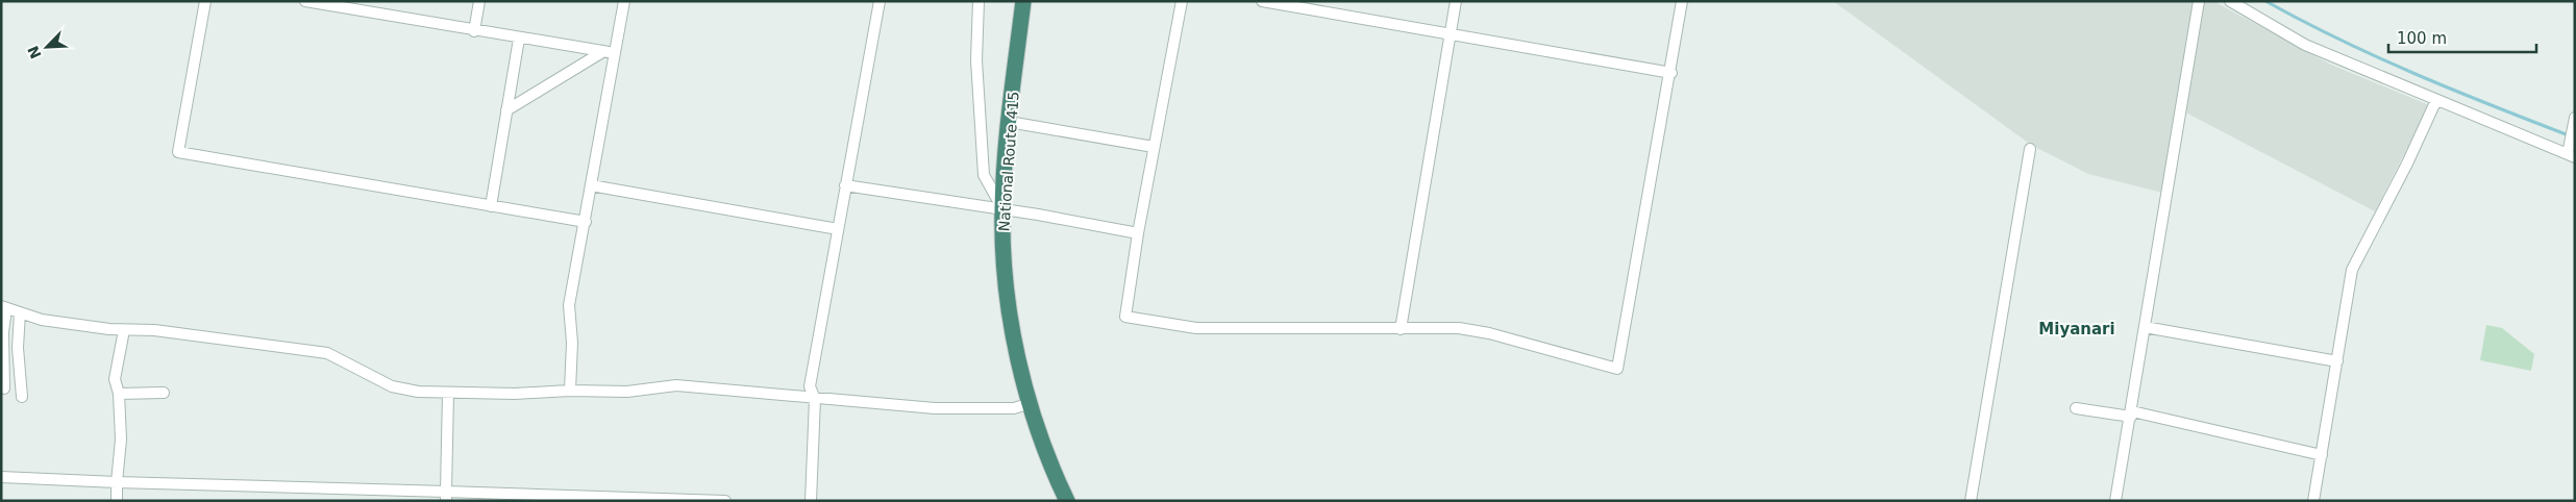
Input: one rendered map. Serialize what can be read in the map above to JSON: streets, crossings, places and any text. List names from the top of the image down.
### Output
{
  "streets": {
    "highway": ["National Route 415"]
  },
  "districts": ["Miyanari"],
  "scale_bar": "100 m",
  "north": "bottom left"
}
